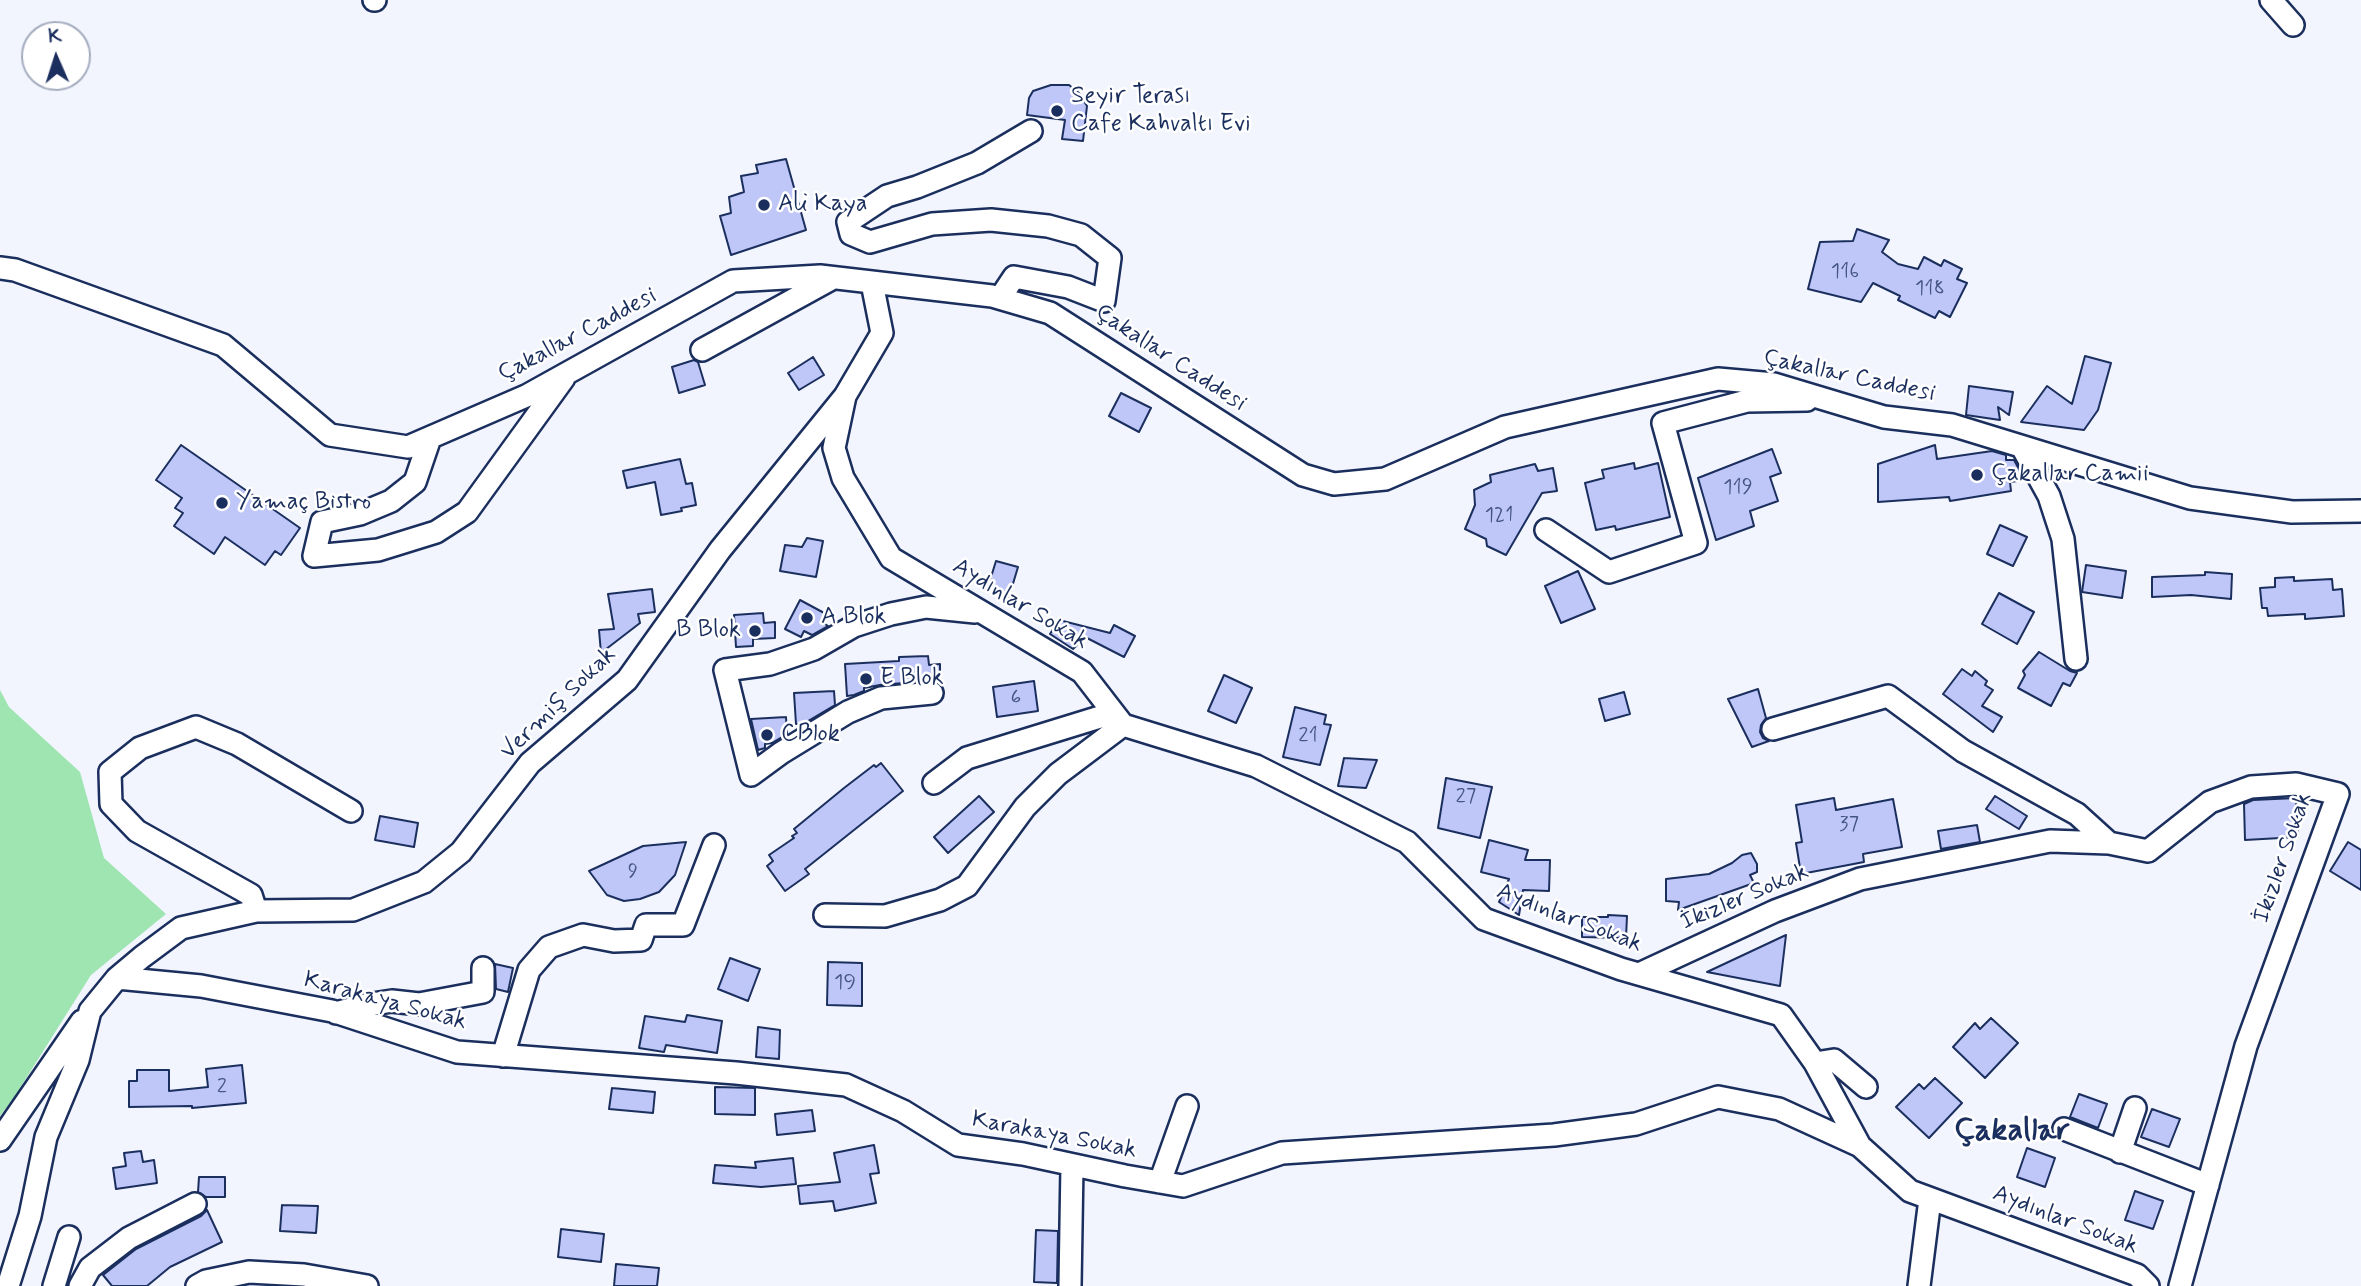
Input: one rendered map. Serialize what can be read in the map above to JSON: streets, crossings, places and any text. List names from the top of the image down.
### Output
{
  "streets": {
    "street": [
      "Çakallar Caddesi",
      "Aydınlar Sokak",
      "Vermiş Sokak",
      "İkizler Sokak",
      "Karakaya Sokak"
    ]
  },
  "crossings": [
    ["Çakallar Caddesi", "Vermiş Sokak"],
    ["Aydınlar Sokak", "Vermiş Sokak"],
    ["Aydınlar Sokak", "İkizler Sokak"],
    ["Aydınlar Sokak", "Karakaya Sokak"],
    ["Vermiş Sokak", "Karakaya Sokak"]
  ],
  "districts": ["Çakallar"],
  "places": [
    "Seyir Terası Cafe Kahvaltı Evi",
    "Ali Kaya",
    "Çakallar Camii",
    "Yamaç Bistro",
    "A Blok",
    "B Blok",
    "E Blok",
    "CBlok"
  ],
  "house_numbers": [
    "116",
    "118",
    "119",
    "121",
    "6",
    "21",
    "27",
    "37",
    "9",
    "19",
    "2"
  ],
  "north": "top"
}
